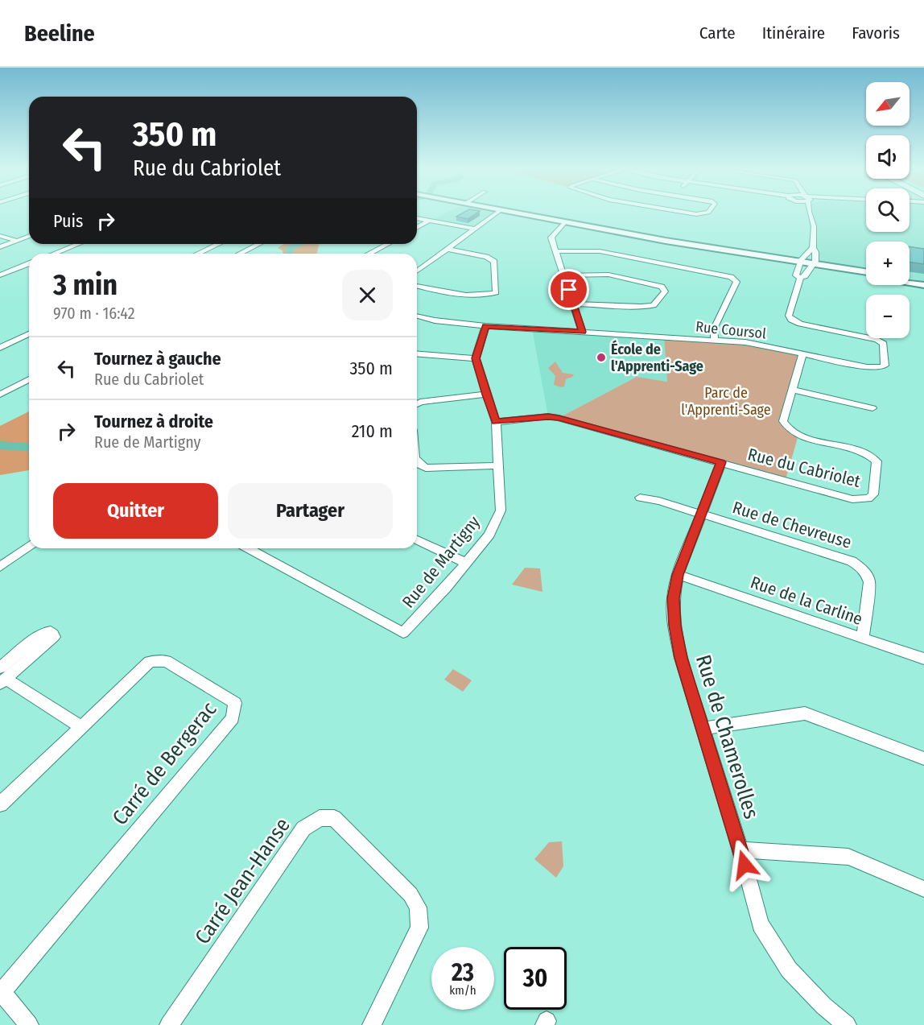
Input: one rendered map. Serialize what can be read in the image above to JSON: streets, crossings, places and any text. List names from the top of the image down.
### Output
{
  "streets": {
    "street": [
      "Rue Coursol",
      "Rue du Cabriolet",
      "Rue de Chevreuse",
      "Rue de Martigny",
      "Rue de la Carline",
      "Rue de Chamerolles",
      "Carré de Bergerac",
      "Carré Jean-Hanse"
    ]
  },
  "crossings": [
    ["Rue Coursol", "Rue du Cabriolet"],
    ["Rue du Cabriolet", "Rue de Martigny"],
    ["Rue du Cabriolet", "Rue de Chamerolles"],
    ["Rue de Chevreuse", "Rue de la Carline"],
    ["Rue de Chevreuse", "Rue de Chamerolles"],
    ["Rue de la Carline", "Rue de Chamerolles"]
  ],
  "parks": ["Parc de l'Apprenti-Sage"],
  "places": ["École de l'Apprenti-Sage"],
  "north": "bottom left",
  "page": {
    "header": "Beeline",
    "nav": ["Carte", "Itinéraire", "Favoris"],
    "map_buttons": ["+", "−"],
    "turn": ["350 m", "Rue du Cabriolet"],
    "then": "Puis",
    "heading": ["3 min", "970 m · 16:42"],
    "list": [
      {
        "name": "Tournez à gauche",
        "note": "Rue du Cabriolet",
        "value": "350 m"
      },
      {
        "name": "Tournez à droite",
        "note": "Rue de Martigny",
        "value": "210 m"
      }
    ],
    "buttons": ["Quitter", "Partager"],
    "speed": "23 km/h",
    "limit": "30"
  }
}
